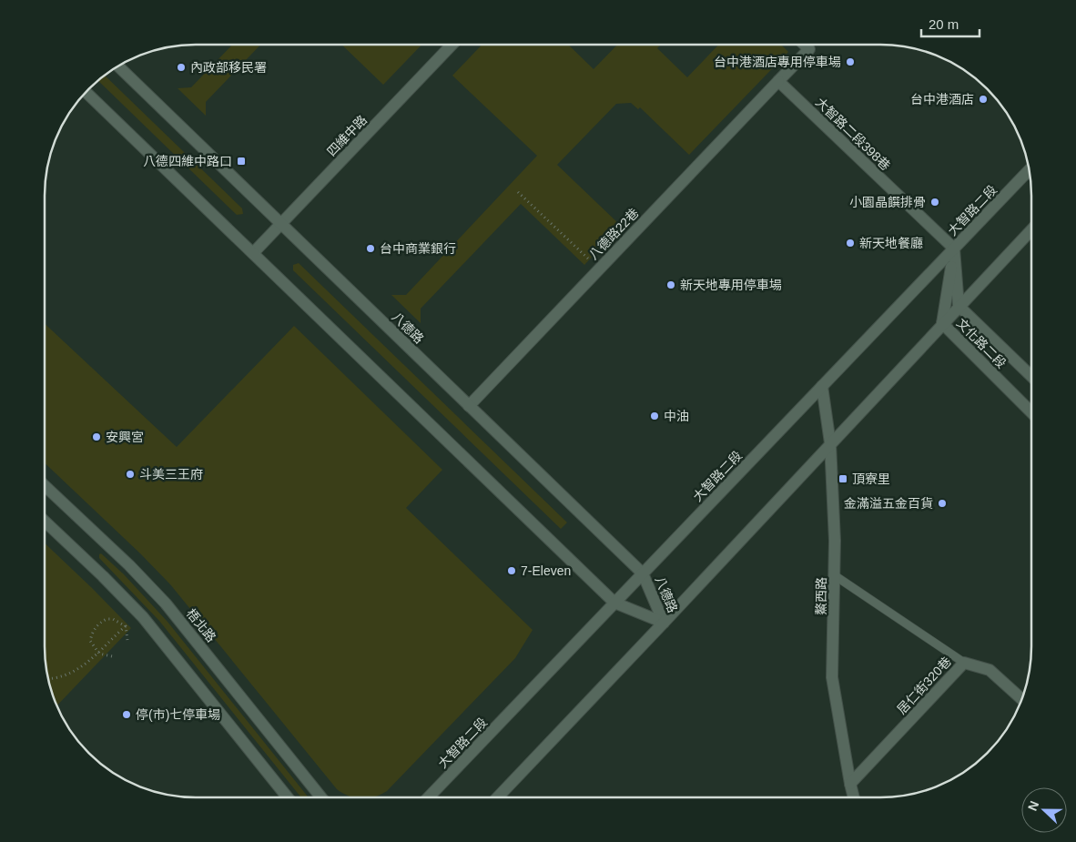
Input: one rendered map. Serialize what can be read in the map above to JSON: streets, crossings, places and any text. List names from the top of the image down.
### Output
{
  "streets": {
    "street": [
      "大智路二段398巷",
      "四維中路",
      "大智路二段",
      "八德路22巷",
      "八德路",
      "文化路二段",
      "鰲西路",
      "梧北路",
      "居仁街320巷"
    ]
  },
  "crossings": [
    ["大智路二段398巷", "大智路二段"],
    ["大智路二段398巷", "八德路22巷"],
    ["大智路二段398巷", "文化路二段"],
    ["四維中路", "八德路"],
    ["大智路二段", "八德路"],
    ["大智路二段", "文化路二段"],
    ["大智路二段", "鰲西路"],
    ["八德路22巷", "八德路"],
    ["鰲西路", "居仁街320巷"]
  ],
  "places": {
    "other": [
      "台中港酒店專用停車場",
      "內政部移民署",
      "台中港酒店",
      "小園晶饌排骨",
      "新天地餐廳",
      "台中商業銀行",
      "新天地專用停車場",
      "中油",
      "安興宮",
      "斗美三王府",
      "金滿溢五金百貨",
      "7-Eleven",
      "停(市)七停車場"
    ],
    "transit": ["八德四維中路口", "頂寮里"]
  },
  "scale_bar": "20 m",
  "north": "left"
}
